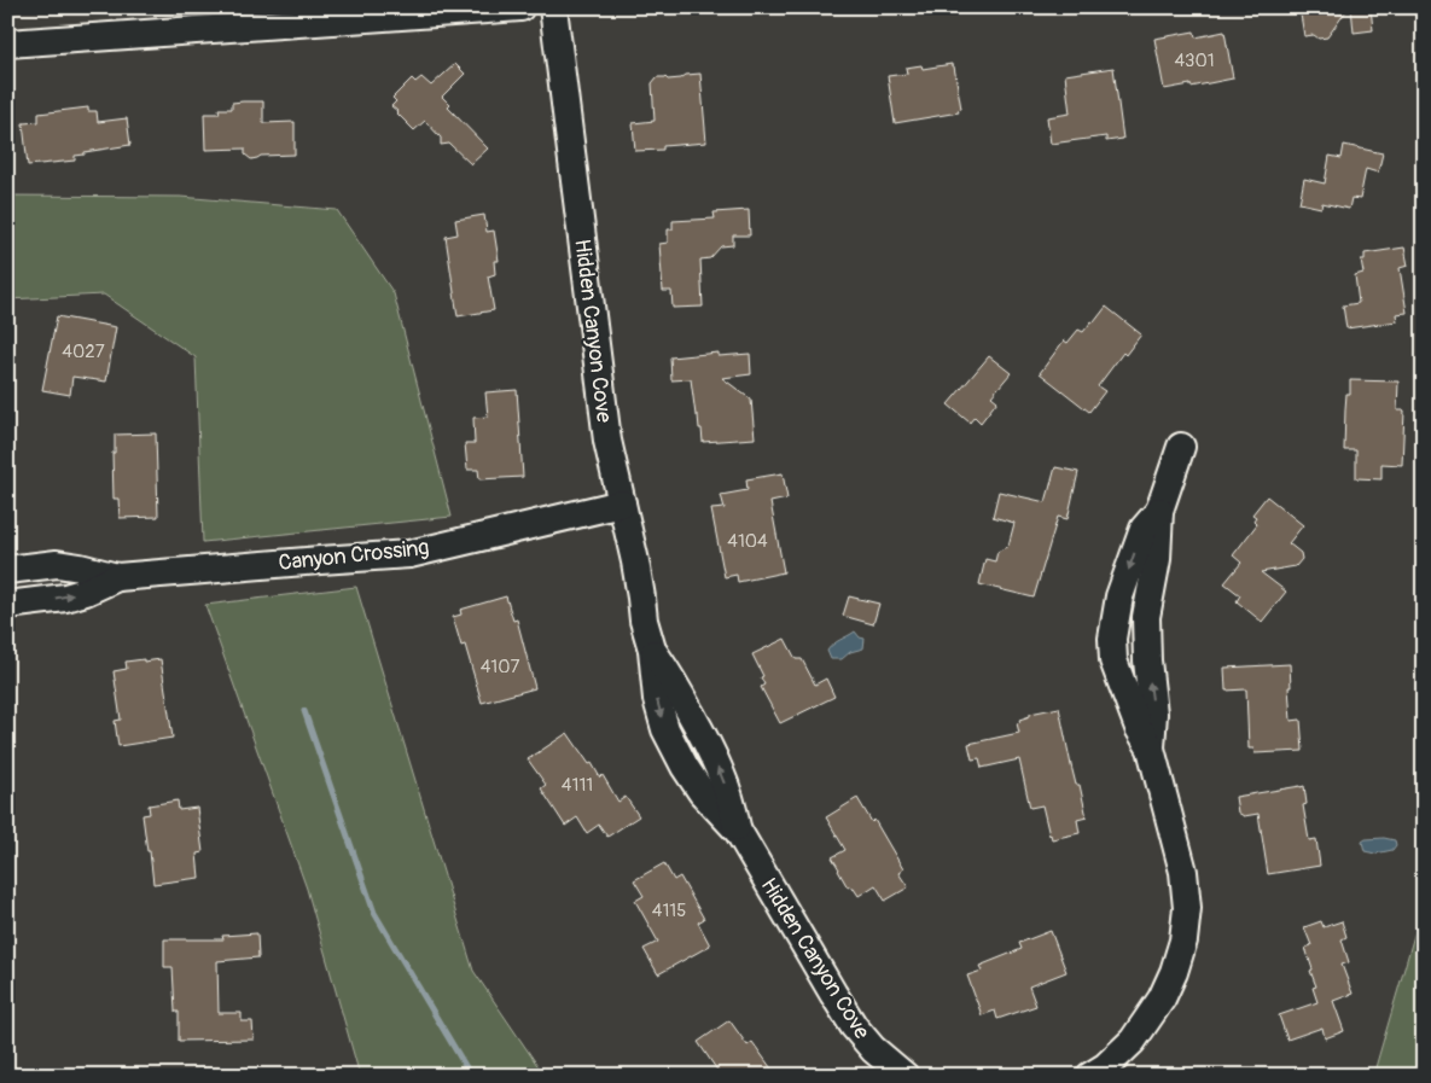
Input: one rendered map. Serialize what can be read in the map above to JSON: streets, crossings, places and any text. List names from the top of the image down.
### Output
{
  "streets": {
    "street": ["Hidden Canyon Cove", "Canyon Crossing"]
  },
  "crossings": [
    ["Hidden Canyon Cove", "Canyon Crossing"]
  ],
  "house_numbers": [
    "4301",
    "4027",
    "4104",
    "4107",
    "4111",
    "4115"
  ]
}
